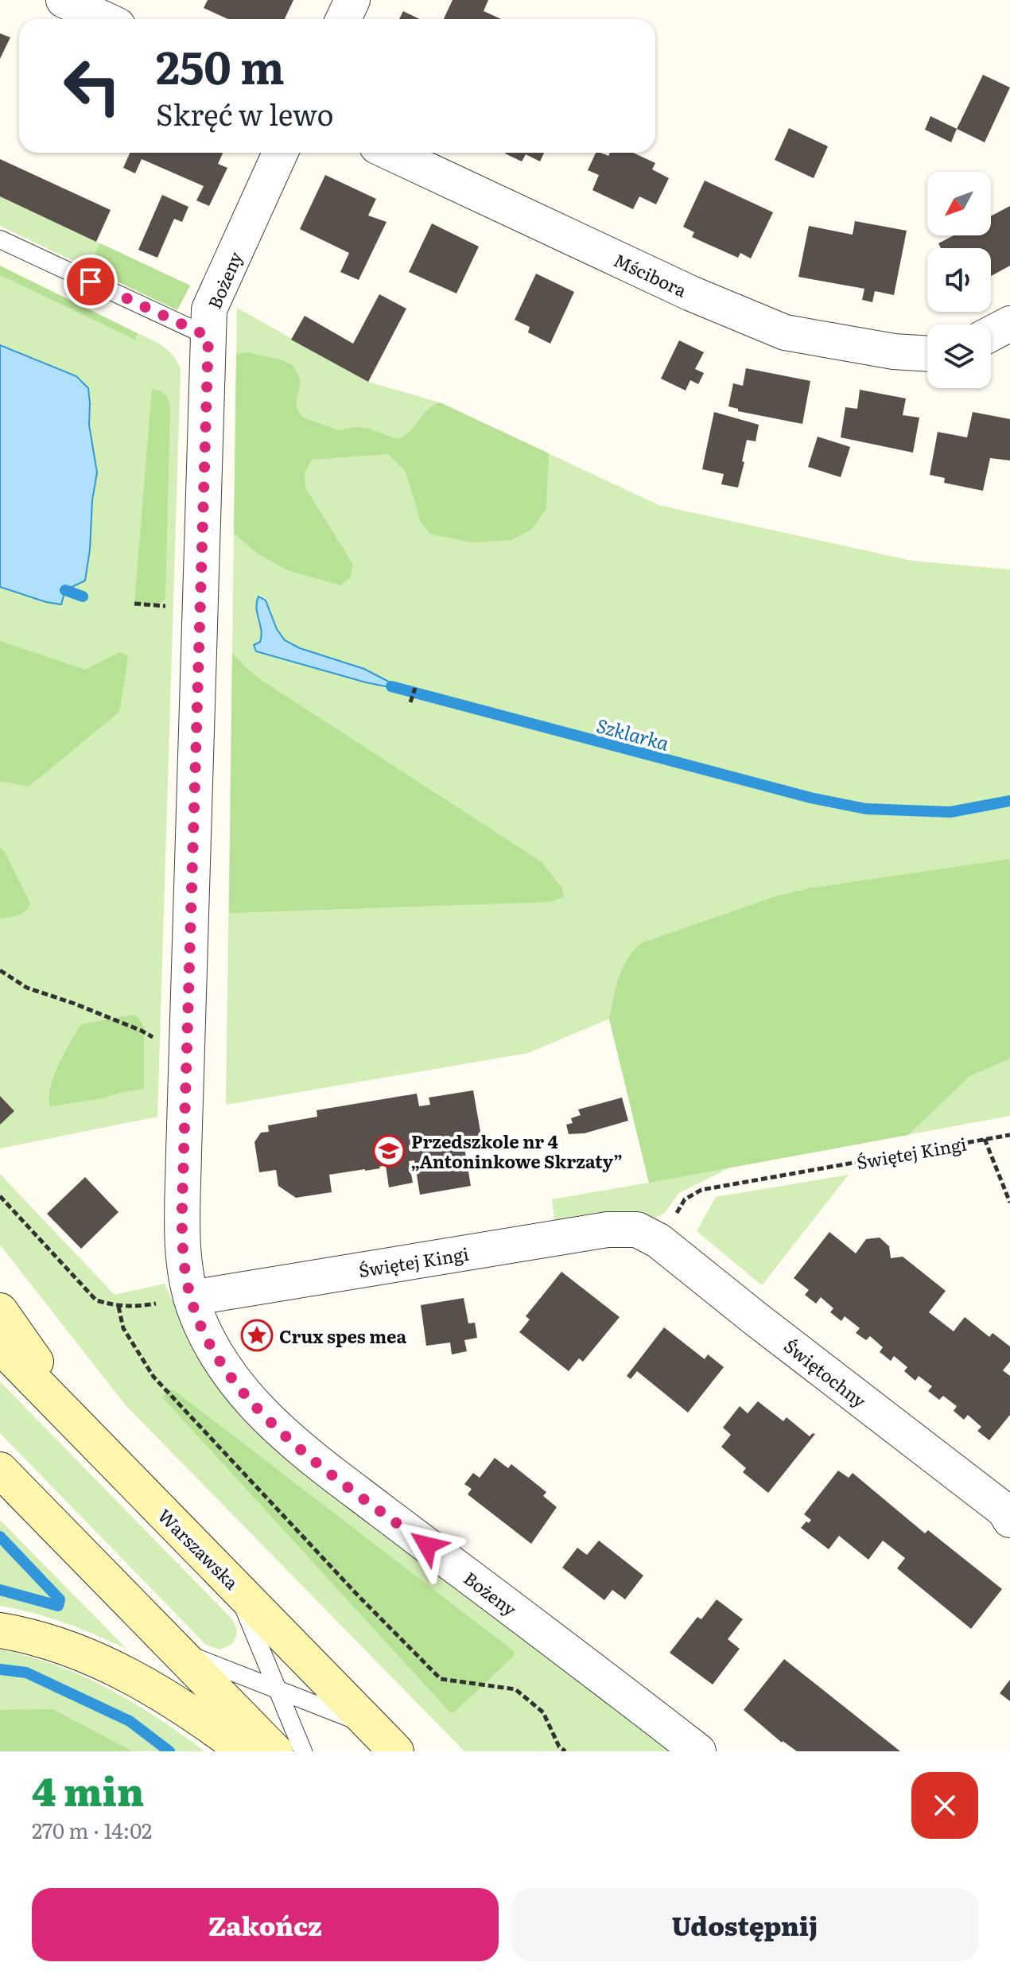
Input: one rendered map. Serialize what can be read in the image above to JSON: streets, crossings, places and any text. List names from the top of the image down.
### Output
{
  "streets": {
    "main road": ["Warszawska"],
    "street": [
      "Mścibora",
      "Bożeny",
      "Świętej Kingi",
      "Świętochny"
    ]
  },
  "crossings": [
    ["Bożeny", "Świętej Kingi"],
    ["Świętej Kingi", "Świętochny"]
  ],
  "water": ["Szklarka"],
  "places": {
    "school or university": ["Przedszkole nr 4 „Antoninkowe Skrzaty”"],
    "place": ["Crux spes mea"]
  },
  "north": "bottom left",
  "page": {
    "turn": ["250 m", "Skręć w lewo"],
    "heading": ["4 min", "270 m · 14:02"],
    "buttons": ["Zakończ", "Udostępnij"]
  }
}
